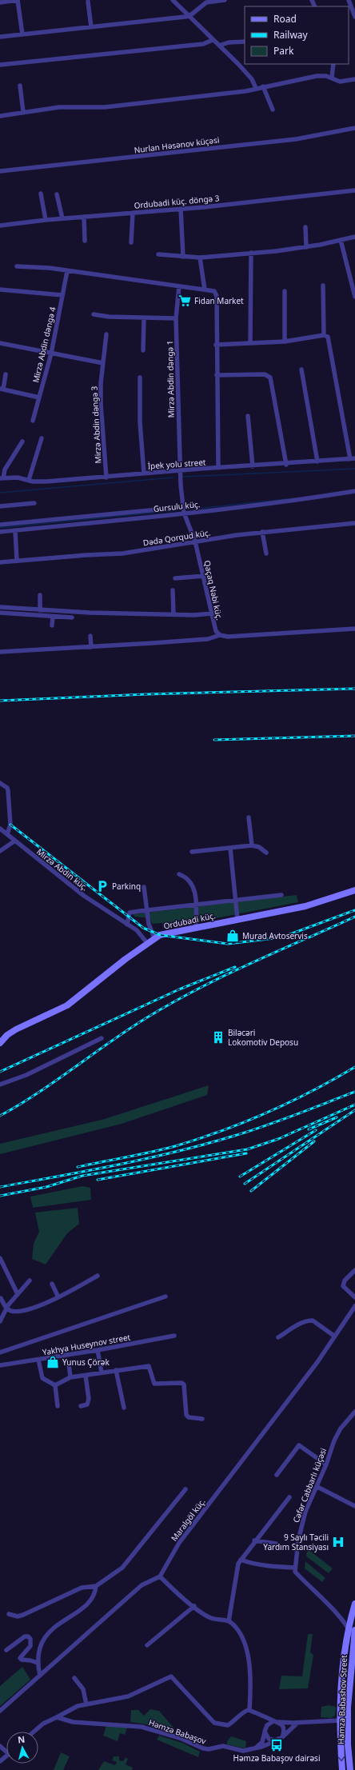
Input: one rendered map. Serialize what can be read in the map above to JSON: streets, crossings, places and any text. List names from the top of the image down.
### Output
{
  "streets": {
    "main road": ["Ordubadi küç.", "Hamza Babashov Street"],
    "street": [
      "Nurlan Həsənov küçəsi",
      "Ordubadi küç. döngə 3",
      "Mirzə Abdin dəngə 4",
      "Mirzə Abdin dəngə 1",
      "Mirzə Abdin dəngə 3",
      "İpek yolu street",
      "Gursulu küç.",
      "Dədə Qorqud küç.",
      "Qaçaq Nəbi küç.",
      "Mirzə Abdin küç.",
      "Yakhya Huseynov street",
      "Cəfər Cabbarlı küçəsi",
      "Maralgöl küç.",
      "Həmzə Babaşov"
    ]
  },
  "crossings": [
    ["Mirzə Abdin dəngə 1", "İpek yolu street"],
    ["Mirzə Abdin dəngə 1", "Qaçaq Nəbi küç."],
    ["Mirzə Abdin dəngə 3", "İpek yolu street"],
    ["İpek yolu street", "Qaçaq Nəbi küç."],
    ["Gursulu küç.", "Qaçaq Nəbi küç."],
    ["Dədə Qorqud küç.", "Qaçaq Nəbi küç."],
    ["Mirzə Abdin küç.", "Ordubadi küç."]
  ],
  "places": {
    "supermarket": ["Fidan Market"],
    "parking": ["Parkinq"],
    "shop": ["Murad Avtoservis", "Yunus Çörək"],
    "building": ["Biləcəri Lokomotiv Deposu"],
    "hospital": ["9 Saylı Təcili Yardım Stansiyası"],
    "bus stop": ["Həmzə Babaşov dairəsi"]
  },
  "legend": ["Road", "Railway", "Park"],
  "north": "top"
}
